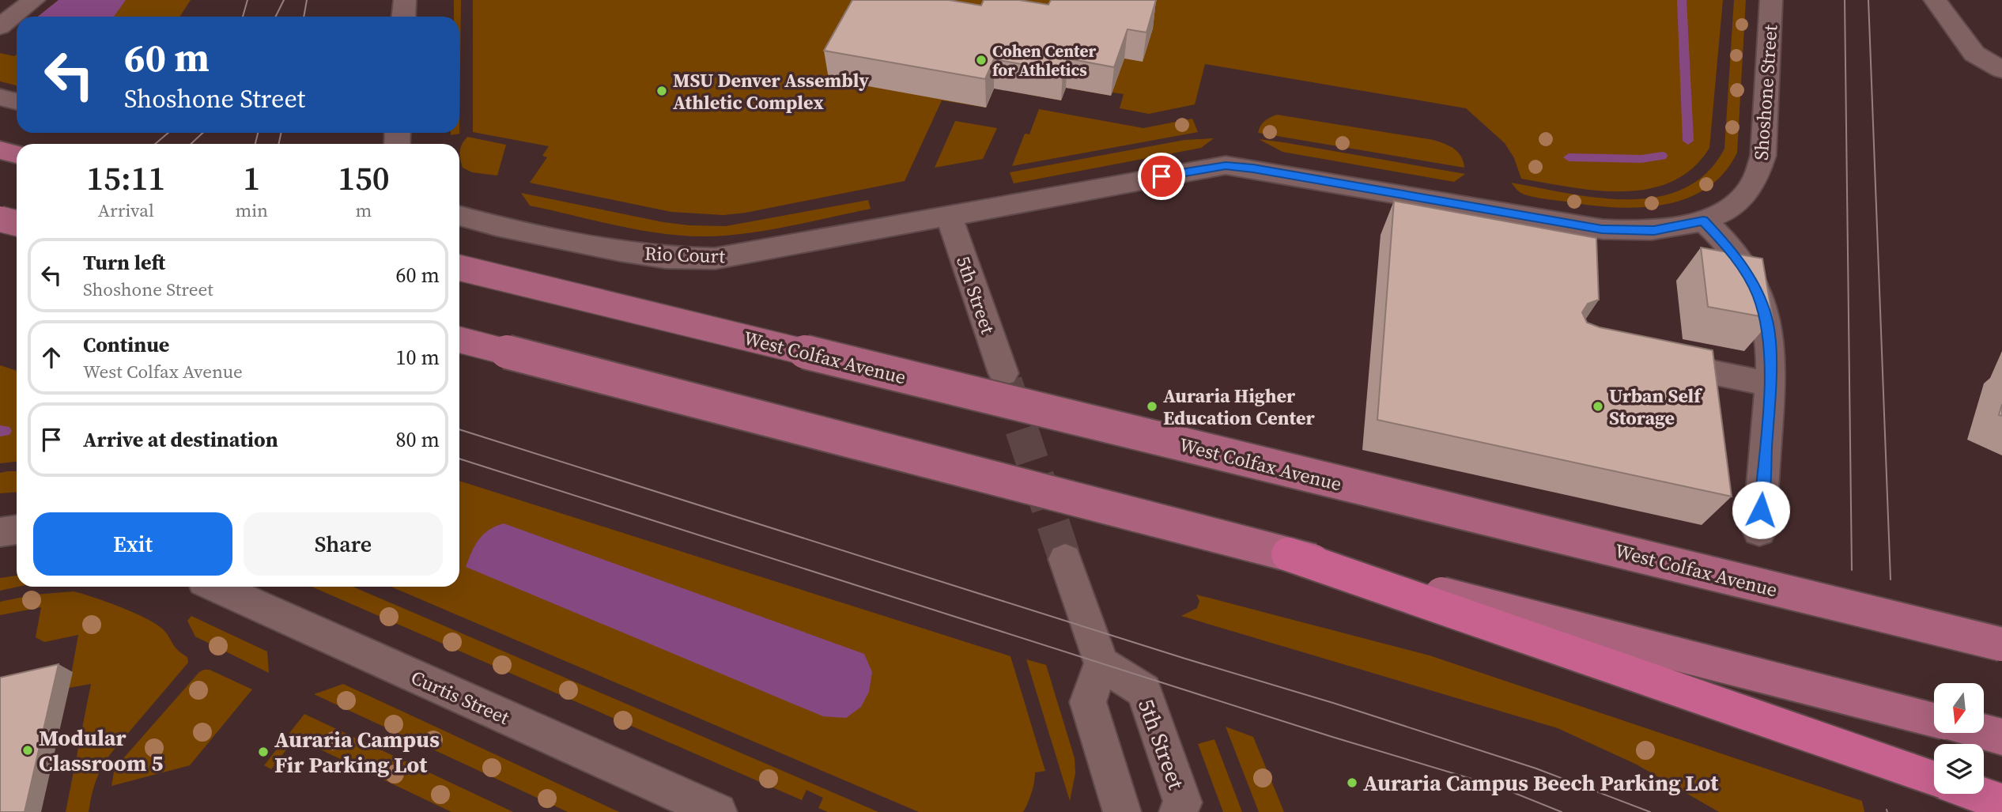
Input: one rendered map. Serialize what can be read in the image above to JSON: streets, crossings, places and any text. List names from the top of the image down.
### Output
{
  "streets": {
    "main road": ["West Colfax Avenue"],
    "street": [
      "Shoshone Street",
      "Rio Court",
      "5th Street",
      "Curtis Street"
    ]
  },
  "crossings": [
    ["Shoshone Street", "Rio Court"],
    ["Shoshone Street", "5th Street"],
    ["Rio Court", "5th Street"]
  ],
  "places": [
    "Cohen Center for Athletics",
    "MSU Denver Assembly Athletic Complex",
    "Auraria Higher Education Center",
    "Urban Self Storage",
    "Modular Classroom 5",
    "Auraria Campus Fir Parking Lot",
    "Auraria Campus Beech Parking Lot"
  ],
  "north": "bottom",
  "page": {
    "turn": ["60 m", "Shoshone Street"],
    "eta": [
      "15:11",
      "Arrival",
      "1",
      "min",
      "150",
      "m"
    ],
    "list": [
      {
        "name": "Turn left",
        "note": "Shoshone Street",
        "value": "60 m"
      },
      {
        "name": "Continue",
        "note": "West Colfax Avenue",
        "value": "10 m"
      },
      {
        "name": "Arrive at destination",
        "value": "80 m"
      }
    ],
    "buttons": ["Exit", "Share"]
  }
}
